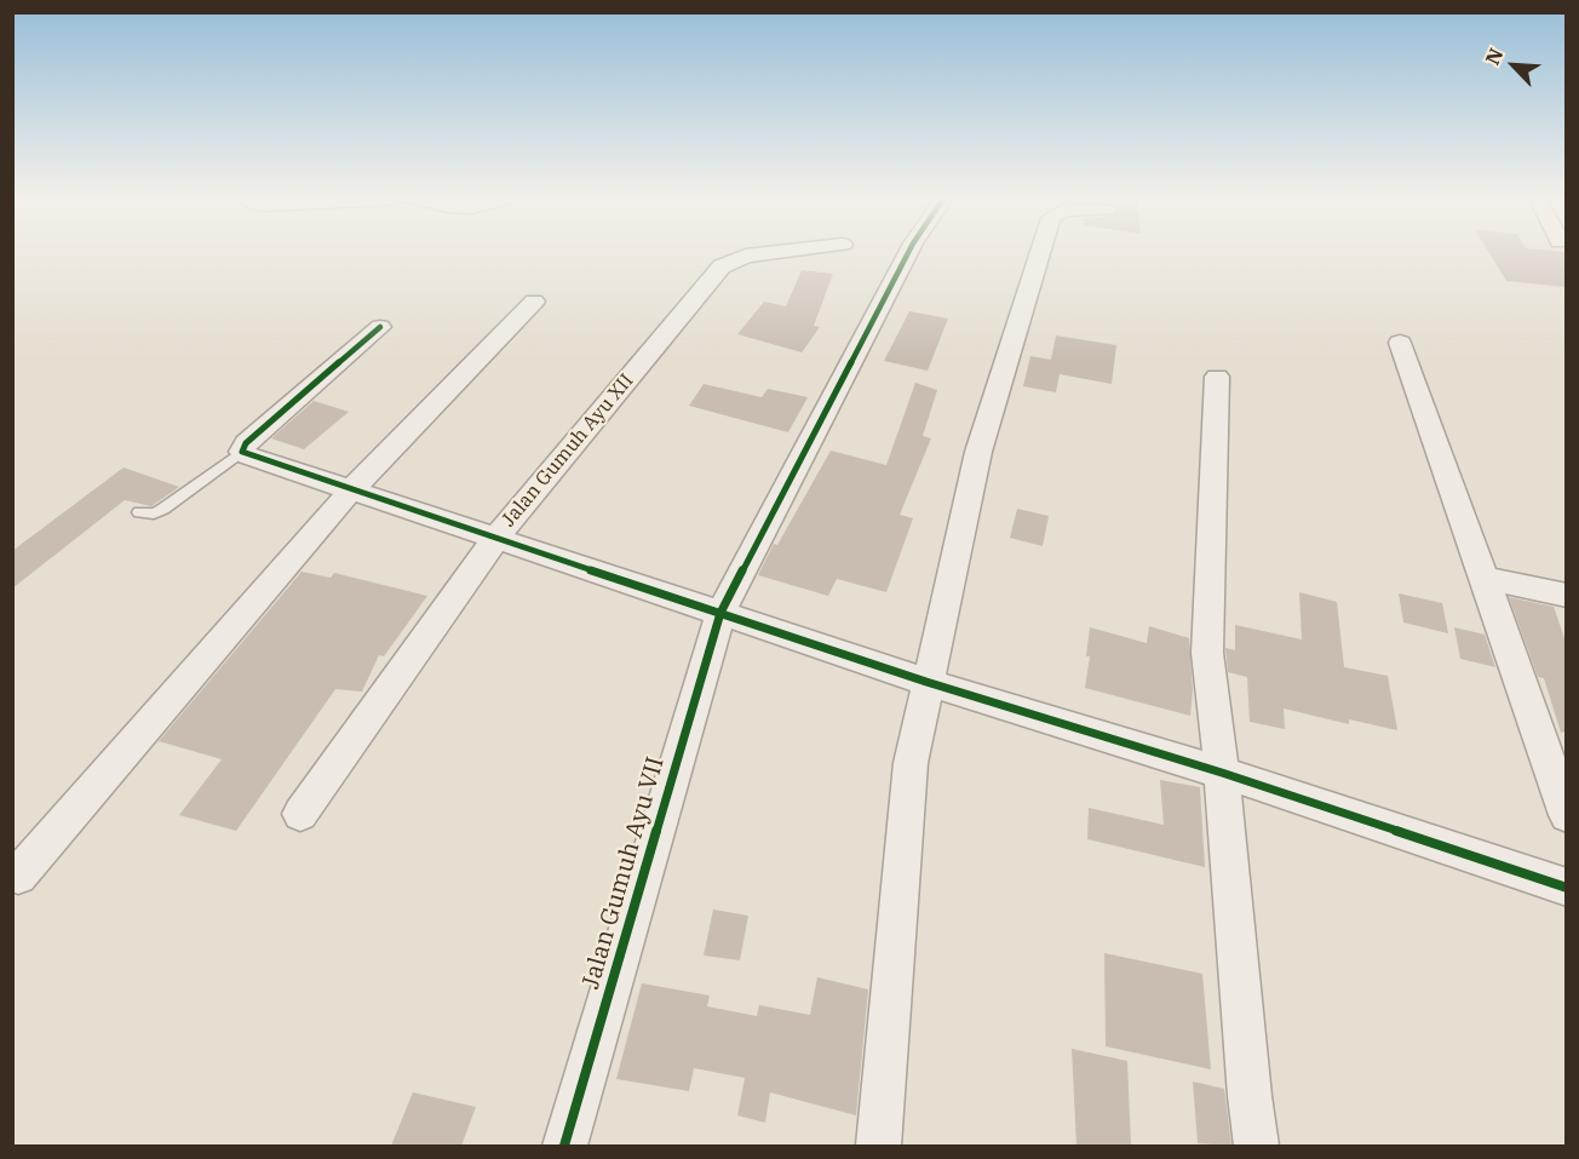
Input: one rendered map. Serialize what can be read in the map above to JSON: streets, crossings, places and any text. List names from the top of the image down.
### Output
{
  "streets": {
    "street": ["Jalan Gumuh Ayu XII", "Jalan Gumuh Ayu VII"]
  },
  "north": "top left"
}
